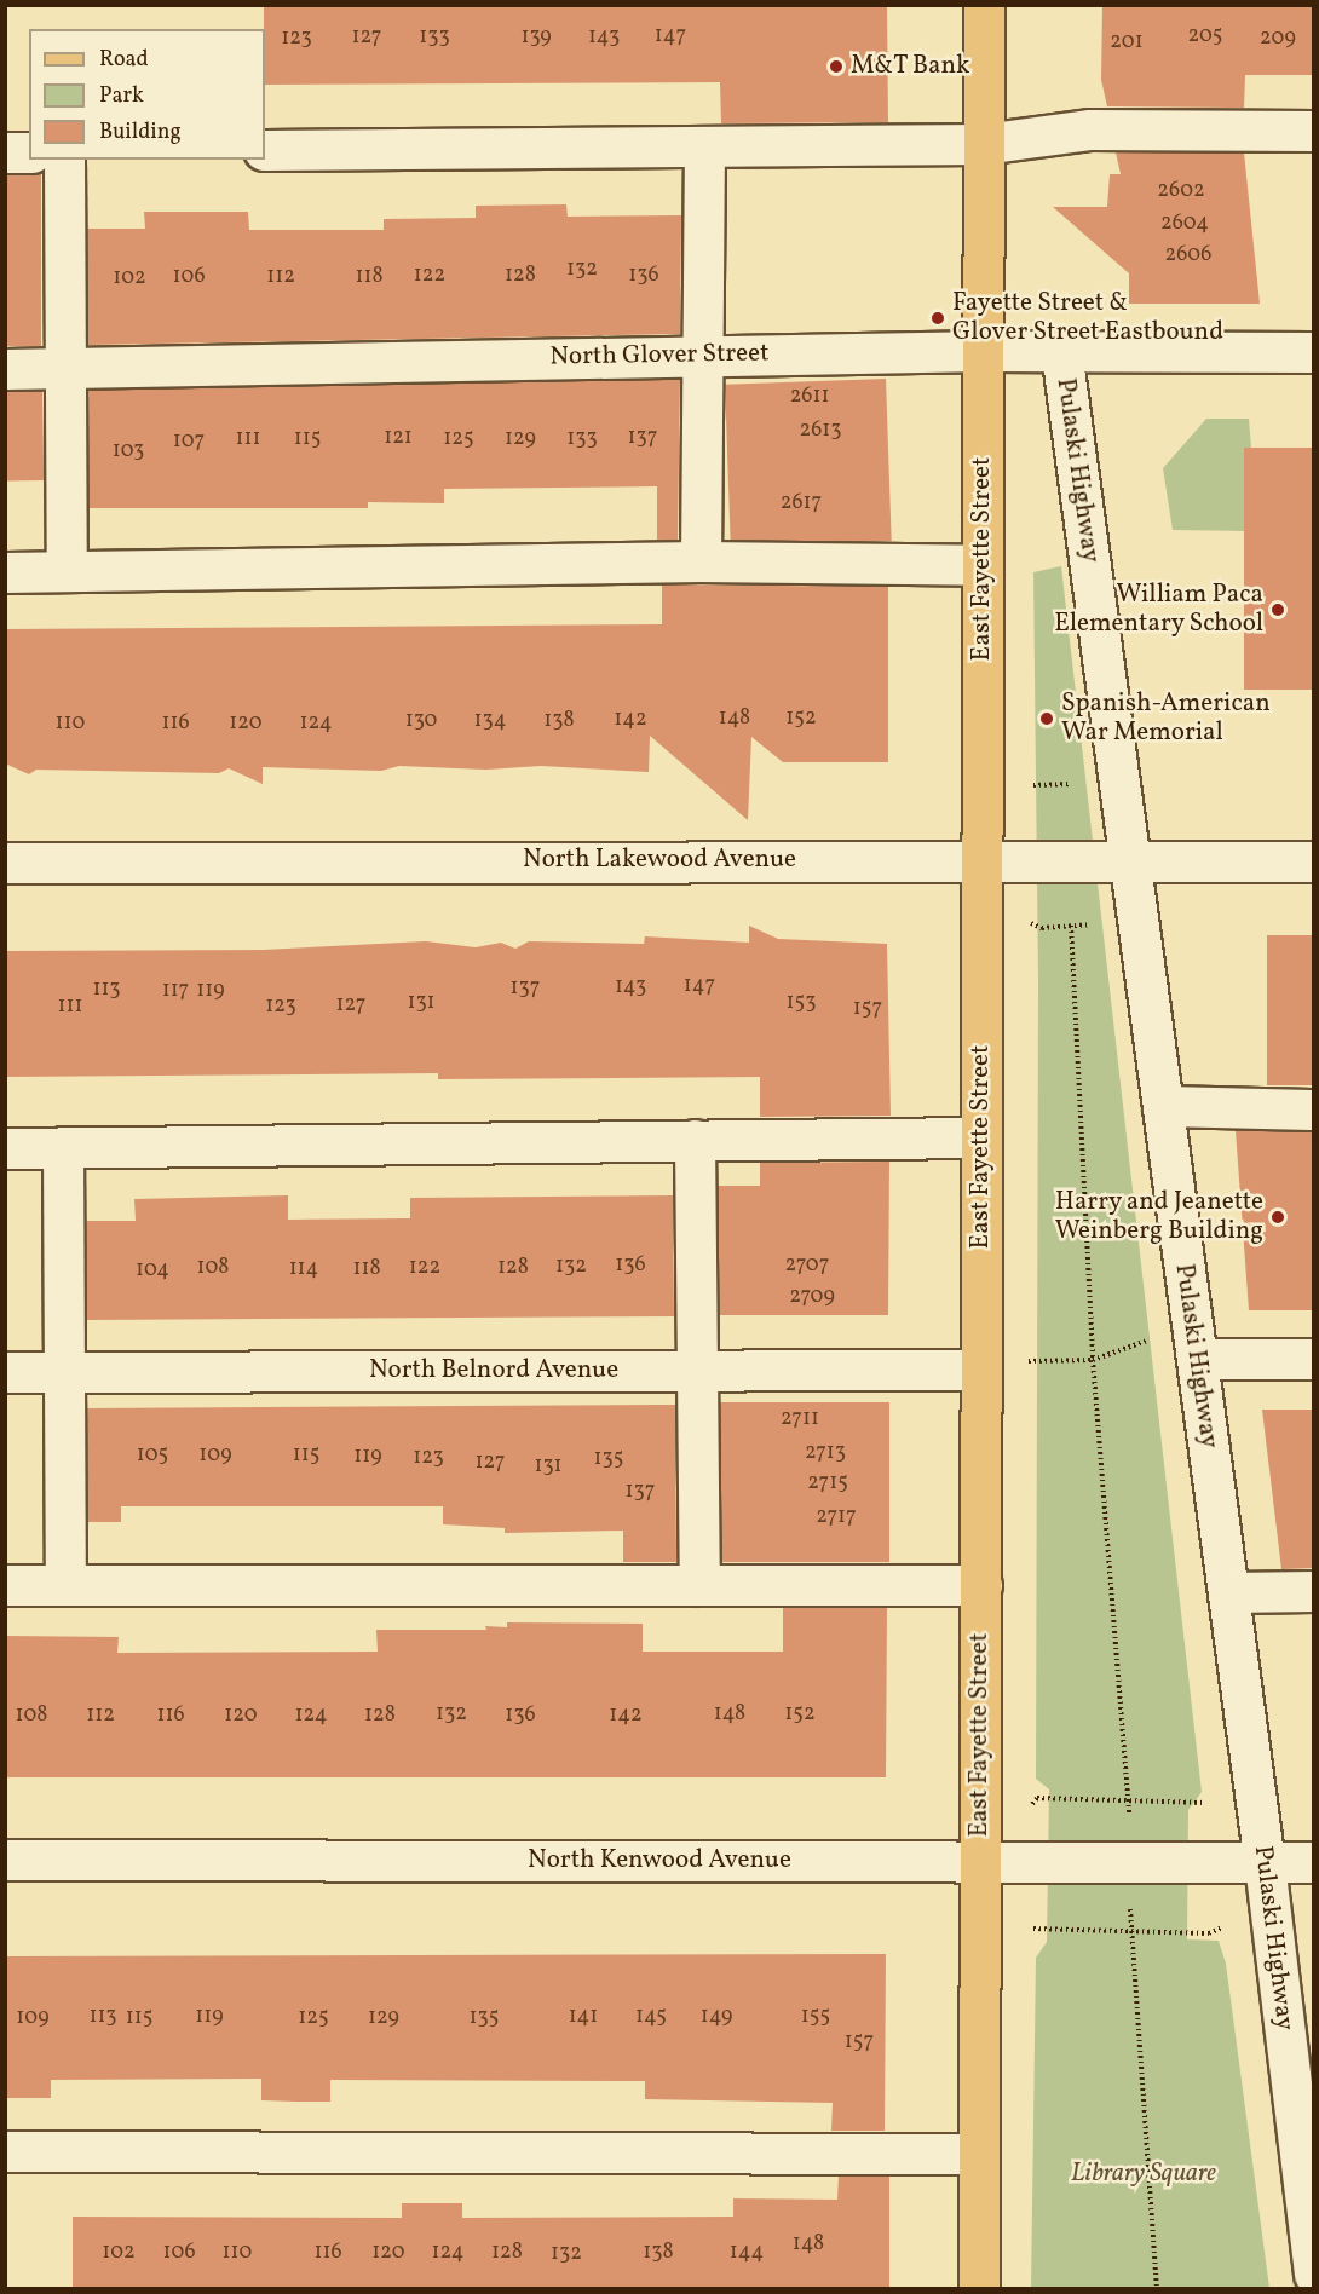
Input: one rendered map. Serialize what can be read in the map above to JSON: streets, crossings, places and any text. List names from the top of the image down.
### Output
{
  "streets": {
    "main road": ["East Fayette Street"],
    "street": [
      "North Glover Street",
      "Pulaski Highway",
      "North Lakewood Avenue",
      "North Belnord Avenue",
      "North Kenwood Avenue"
    ]
  },
  "crossings": [
    ["North Glover Street", "Pulaski Highway"],
    ["North Glover Street", "East Fayette Street"],
    ["Pulaski Highway", "North Lakewood Avenue"],
    ["Pulaski Highway", "North Kenwood Avenue"],
    ["East Fayette Street", "North Lakewood Avenue"],
    ["East Fayette Street", "North Belnord Avenue"],
    ["East Fayette Street", "North Kenwood Avenue"]
  ],
  "parks": ["Library Square"],
  "places": [
    "M&T Bank",
    "Fayette Street & Glover Street Eastbound",
    "William Paca Elementary School",
    "Spanish-American War Memorial",
    "Harry and Jeanette Weinberg Building"
  ],
  "house_numbers": [
    "147",
    "205",
    "127",
    "133",
    "139",
    "143",
    "123",
    "209",
    "201",
    "2602",
    "2604",
    "2606",
    "132",
    "122",
    "128",
    "136",
    "106",
    "112",
    "118",
    "102",
    "2611",
    "2613",
    "121",
    "137",
    "111",
    "115",
    "125",
    "129",
    "133",
    "107",
    "103",
    "2617",
    "148",
    "152",
    "142",
    "130",
    "134",
    "138",
    "110",
    "116",
    "120",
    "124",
    "147",
    "143",
    "137",
    "113",
    "117",
    "119",
    "131",
    "153",
    "127",
    "111",
    "123",
    "157",
    "136",
    "2707",
    "132",
    "108",
    "122",
    "128",
    "114",
    "118",
    "104",
    "2709",
    "2711",
    "2713",
    "105",
    "109",
    "115",
    "119",
    "123",
    "135",
    "127",
    "131",
    "2715",
    "137",
    "2717",
    "132",
    "148",
    "152",
    "108",
    "112",
    "116",
    "120",
    "124",
    "128",
    "136",
    "142",
    "113",
    "119",
    "141",
    "145",
    "149",
    "155",
    "109",
    "115",
    "125",
    "129",
    "135",
    "157",
    "148",
    "102",
    "106",
    "110",
    "116",
    "120",
    "124",
    "128",
    "138",
    "144",
    "132"
  ],
  "legend": ["Road", "Park", "Building"]
}
